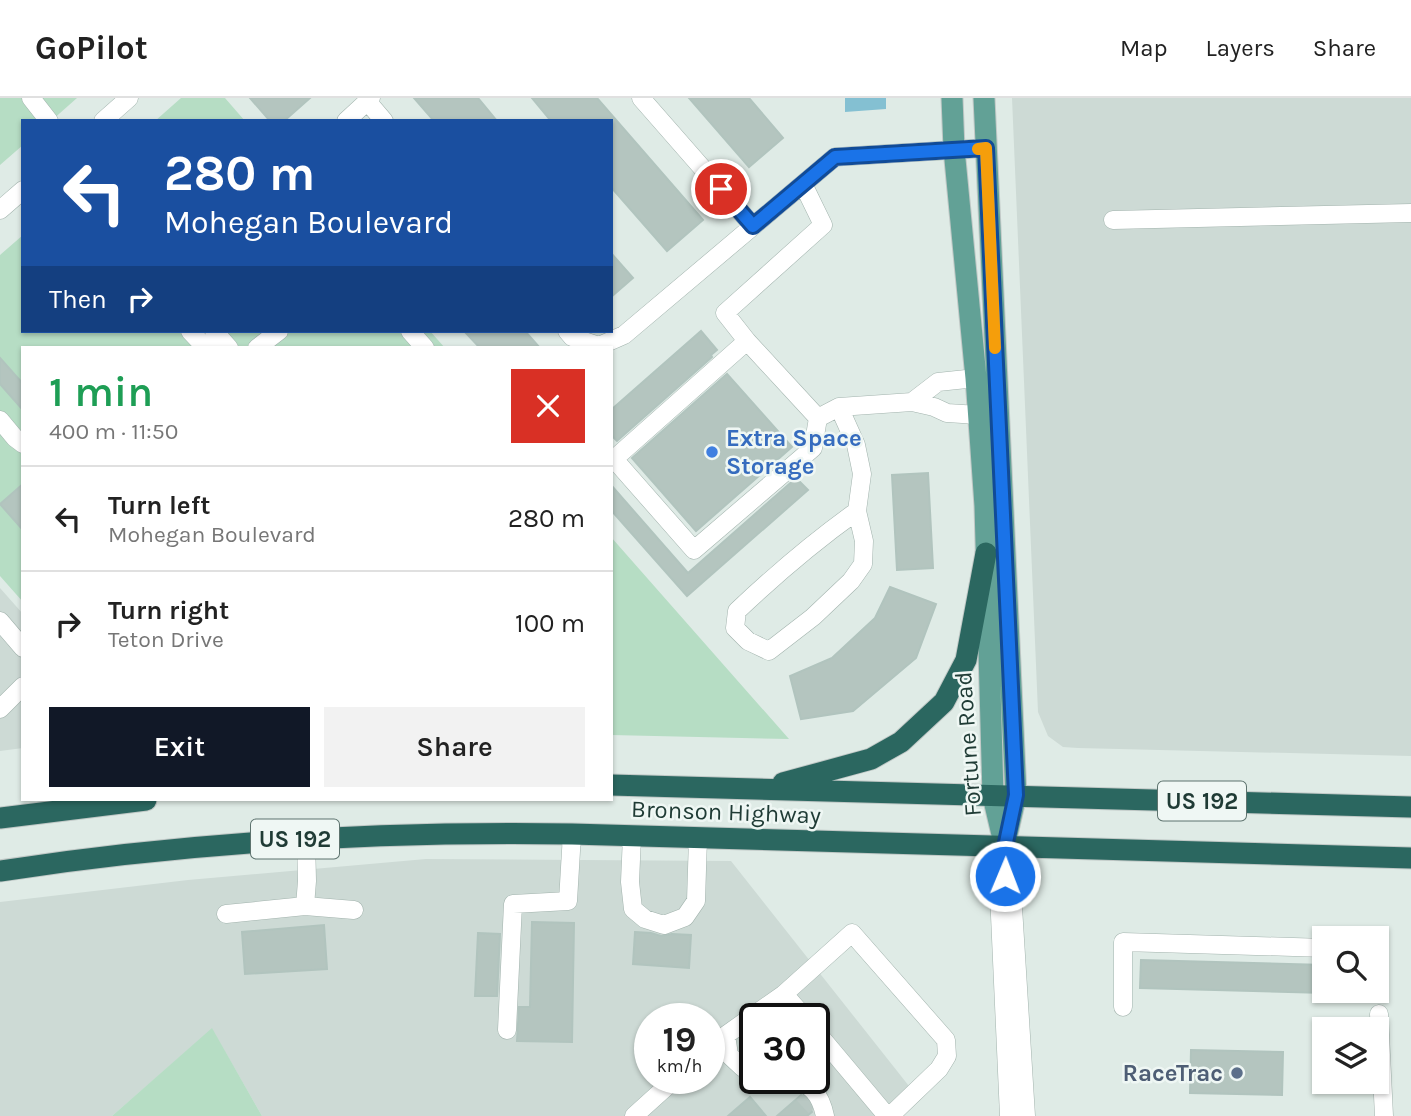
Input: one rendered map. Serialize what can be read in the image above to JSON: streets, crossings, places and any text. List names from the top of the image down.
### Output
{
  "streets": {
    "highway": ["US 192", "Bronson Highway"],
    "main road": ["Fortune Road"]
  },
  "crossings": [
    ["Fortune Road", "Bronson Highway"]
  ],
  "places": ["Extra Space Storage", "RaceTrac"],
  "page": {
    "header": "GoPilot",
    "nav": ["Map", "Layers", "Share"],
    "turn": ["280 m", "Mohegan Boulevard"],
    "then": "Then",
    "heading": ["1 min", "400 m · 11:50"],
    "list": [
      {
        "name": "Turn left",
        "note": "Mohegan Boulevard",
        "value": "280 m"
      },
      {
        "name": "Turn right",
        "note": "Teton Drive",
        "value": "100 m"
      }
    ],
    "buttons": ["Exit", "Share"],
    "speed": "19 km/h",
    "limit": "30"
  }
}
